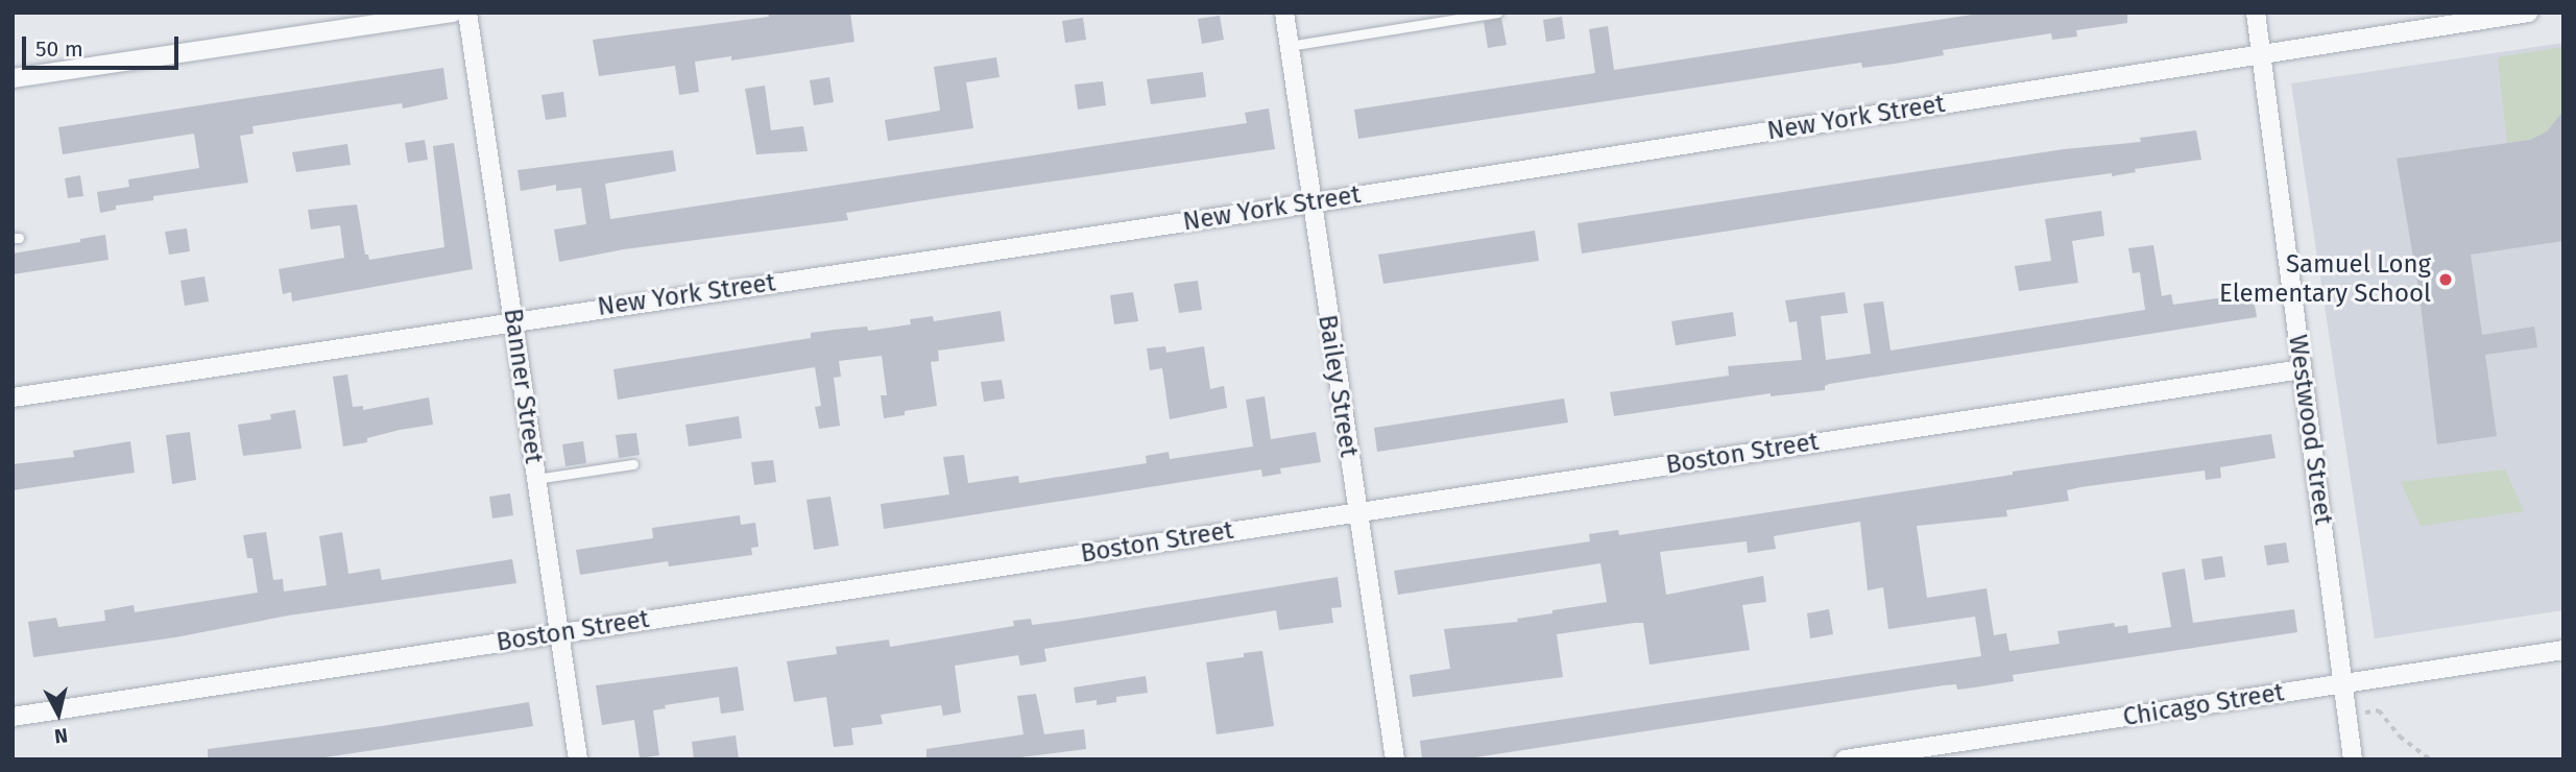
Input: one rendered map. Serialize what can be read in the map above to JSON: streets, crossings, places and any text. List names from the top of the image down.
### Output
{
  "streets": {
    "street": [
      "New York Street",
      "Banner Street",
      "Bailey Street",
      "Westwood Street",
      "Boston Street",
      "Chicago Street"
    ]
  },
  "crossings": [
    ["New York Street", "Banner Street"],
    ["New York Street", "Bailey Street"],
    ["New York Street", "Westwood Street"],
    ["Banner Street", "Boston Street"],
    ["Bailey Street", "Boston Street"],
    ["Westwood Street", "Boston Street"],
    ["Westwood Street", "Chicago Street"]
  ],
  "places": ["Samuel Long Elementary School"],
  "scale_bar": "50 m",
  "north": "bottom"
}
